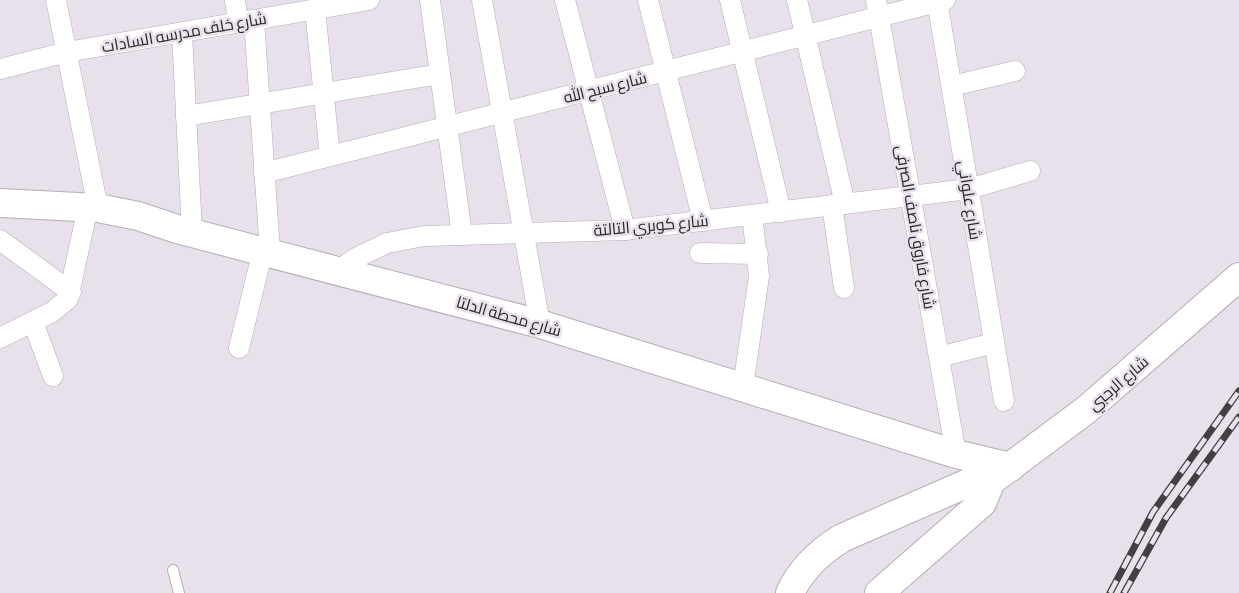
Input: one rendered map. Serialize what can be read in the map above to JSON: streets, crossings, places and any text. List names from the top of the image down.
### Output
{
  "streets": {
    "street": [
      "شارع خلف مدرسه السادات",
      "شارع سبح الله",
      "شارع علواني",
      "شارع كوبري التالتة",
      "شارع فاروق ناصف الصرفى",
      "شارع محطة الدلتا",
      "شارع الرجبي"
    ]
  },
  "crossings": [
    ["شارع سبح الله", "شارع علواني"],
    ["شارع سبح الله", "شارع فاروق ناصف الصرفى"],
    ["شارع علواني", "شارع كوبري التالتة"],
    ["شارع كوبري التالتة", "شارع فاروق ناصف الصرفى"],
    ["شارع كوبري التالتة", "شارع محطة الدلتا"],
    ["شارع فاروق ناصف الصرفى", "شارع محطة الدلتا"],
    ["شارع محطة الدلتا", "شارع الرجبي"]
  ]
}
